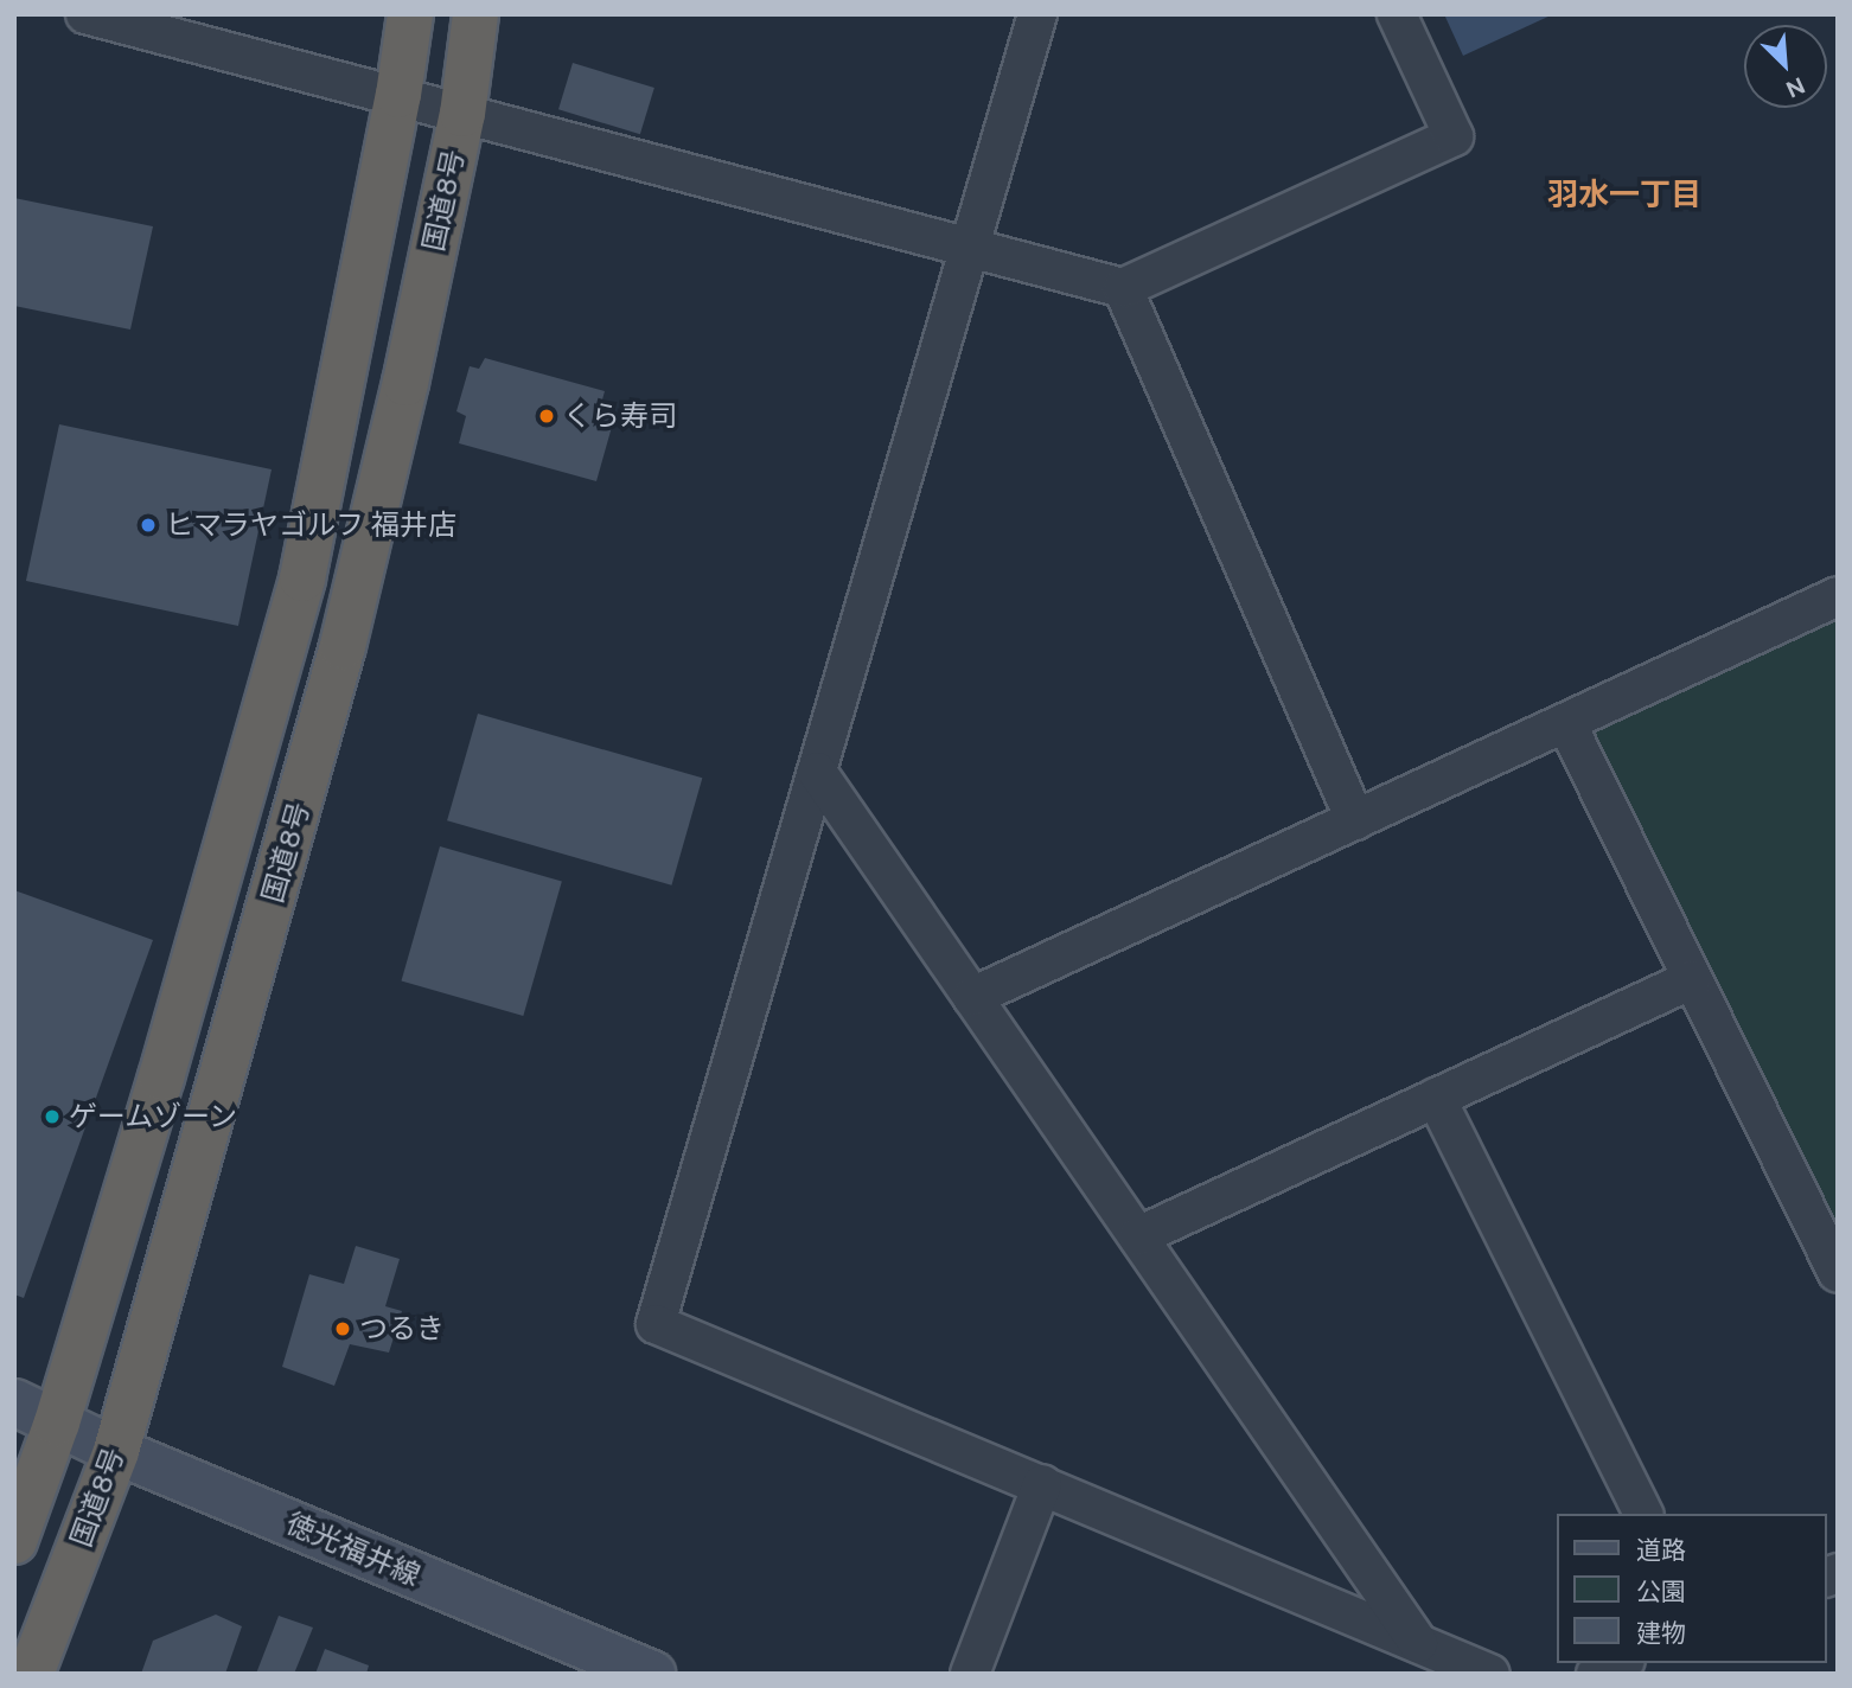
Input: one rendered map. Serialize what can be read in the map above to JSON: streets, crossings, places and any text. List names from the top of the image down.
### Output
{
  "streets": {
    "highway": ["国道8号"],
    "main road": ["徳光福井線"]
  },
  "crossings": [
    ["国道8号", "徳光福井線"]
  ],
  "districts": ["羽水一丁目"],
  "places": [
    "くら寿司",
    "ヒマラヤゴルフ 福井店",
    "ゲームゾーン",
    "つるき"
  ],
  "legend": ["道路", "公園", "建物"],
  "north": "bottom right"
}
